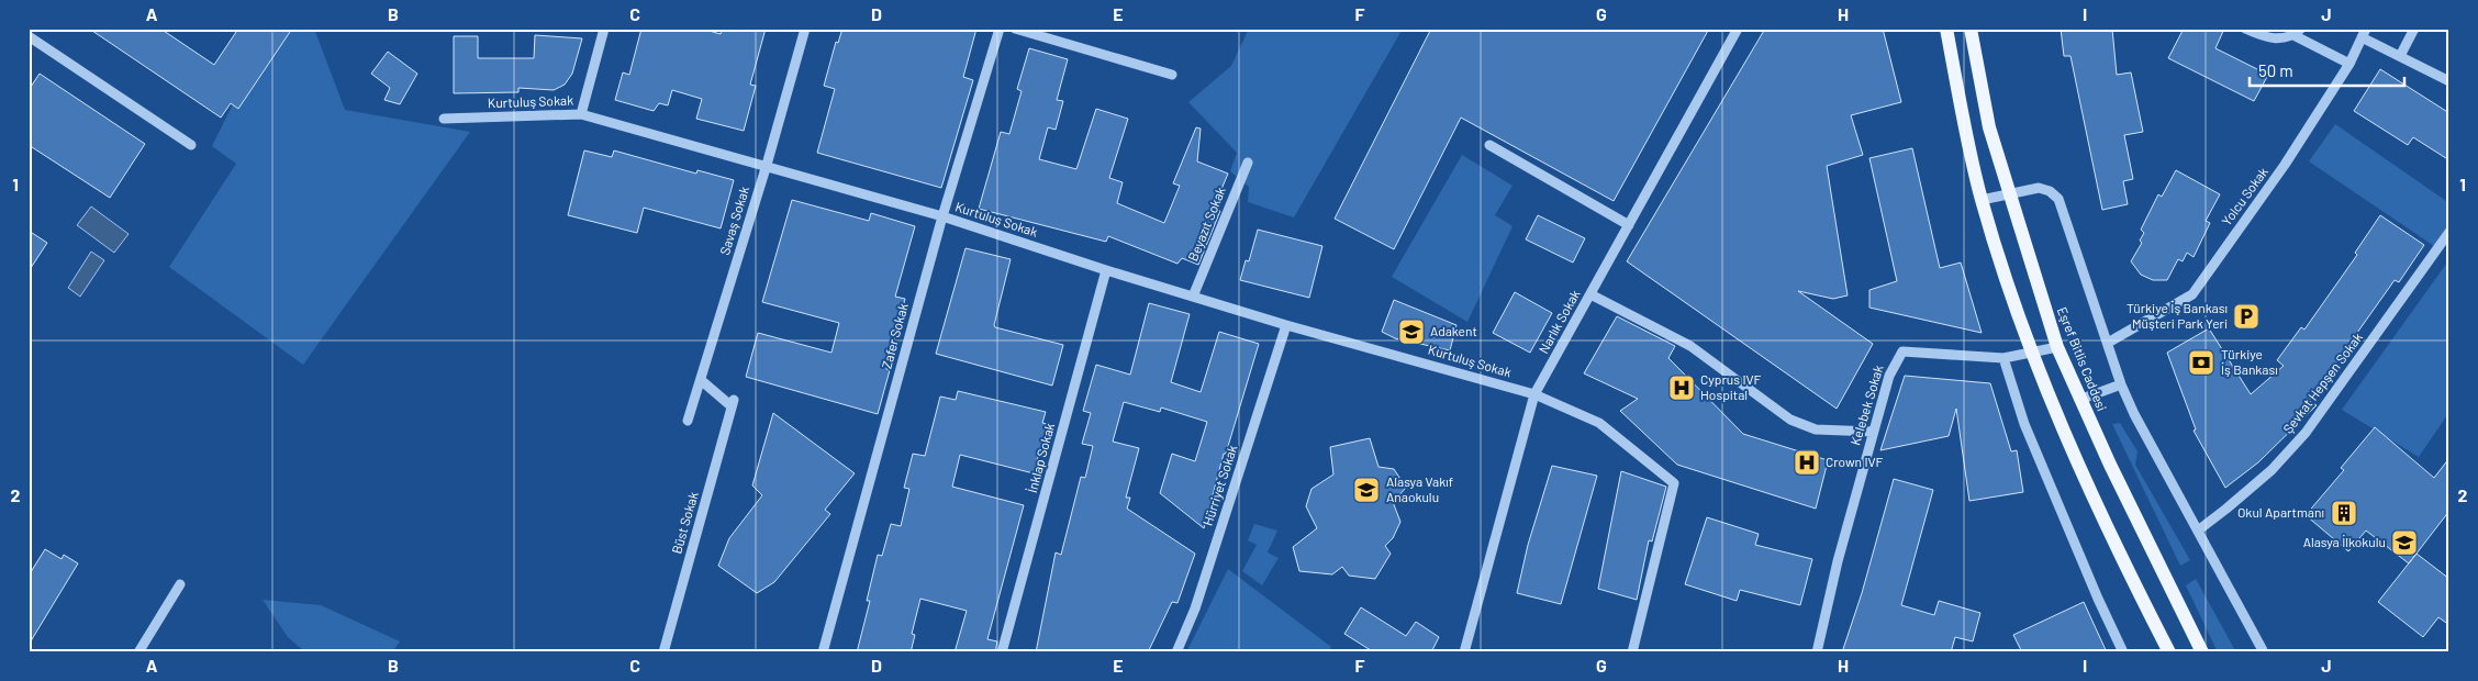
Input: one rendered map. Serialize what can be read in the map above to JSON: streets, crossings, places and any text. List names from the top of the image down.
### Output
{
  "streets": {
    "main road": ["Eşref Bitlis Caddesi"],
    "street": [
      "Kurtuluş Sokak",
      "Yolcu Sokak",
      "Savaş Sokak",
      "Beyazıt Sokak",
      "Narlık Sokak",
      "Zafer Sokak",
      "Şevkat Hepşen Sokak",
      "Kelebek Sokak",
      "İnklap Sokak",
      "Hürriyet Sokak",
      "Büst Sokak"
    ]
  },
  "crossings": [
    ["Kurtuluş Sokak", "Savaş Sokak"],
    ["Kurtuluş Sokak", "Beyazıt Sokak"],
    ["Kurtuluş Sokak", "Narlık Sokak"],
    ["Kurtuluş Sokak", "Zafer Sokak"],
    ["Kurtuluş Sokak", "İnklap Sokak"],
    ["Kurtuluş Sokak", "Hürriyet Sokak"],
    ["Savaş Sokak", "Büst Sokak"],
    ["Eşref Bitlis Caddesi", "Kelebek Sokak"]
  ],
  "places": {
    "parking": ["Türkiye İş Bankası Müşteri Park Yeri"],
    "school or university": ["Adakent", "Alasya Vakıf Anaokulu", "Alasya İlkokulu"],
    "bank": ["Türkiye İş Bankası"],
    "hospital": ["Cyprus IVF Hospital", "Crown IVF"],
    "building": ["Okul Apartmanı"]
  },
  "scale_bar": "50 m",
  "grid": {
    "columns": [
      "A",
      "B",
      "C",
      "D",
      "E",
      "F",
      "G",
      "H",
      "I",
      "J"
    ],
    "rows": ["1", "2"]
  }
}
